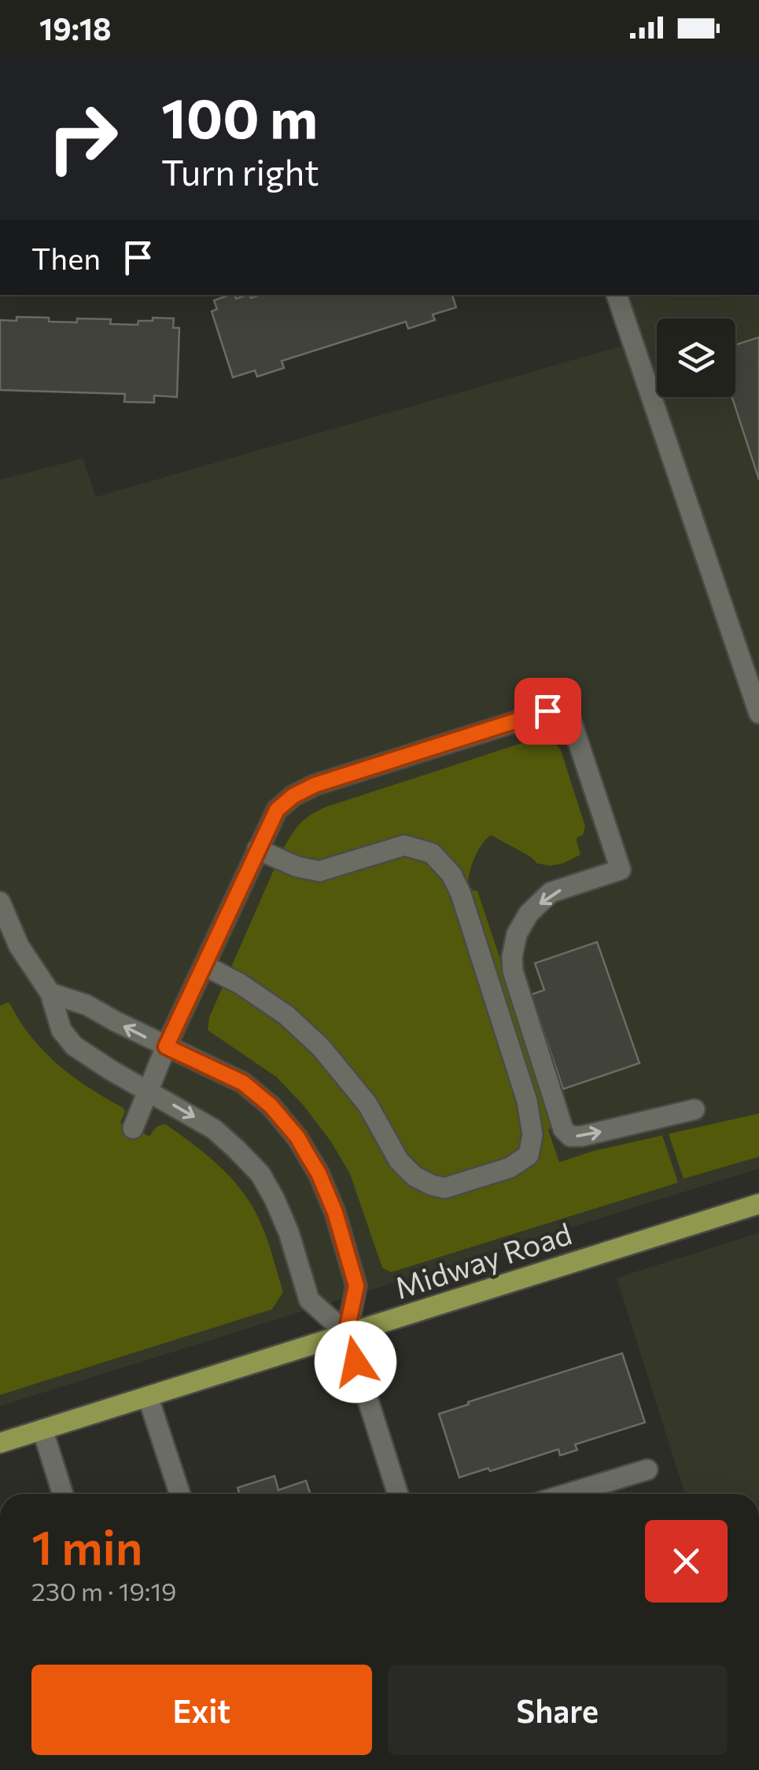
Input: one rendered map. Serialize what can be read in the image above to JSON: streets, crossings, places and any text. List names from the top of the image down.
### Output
{
  "streets": {
    "main road": ["Midway Road"]
  },
  "page": {
    "status": "19:18",
    "turn": ["100 m", "Turn right"],
    "then": "Then",
    "heading": ["1 min", "230 m · 19:19"],
    "buttons": ["Exit", "Share"]
  }
}
